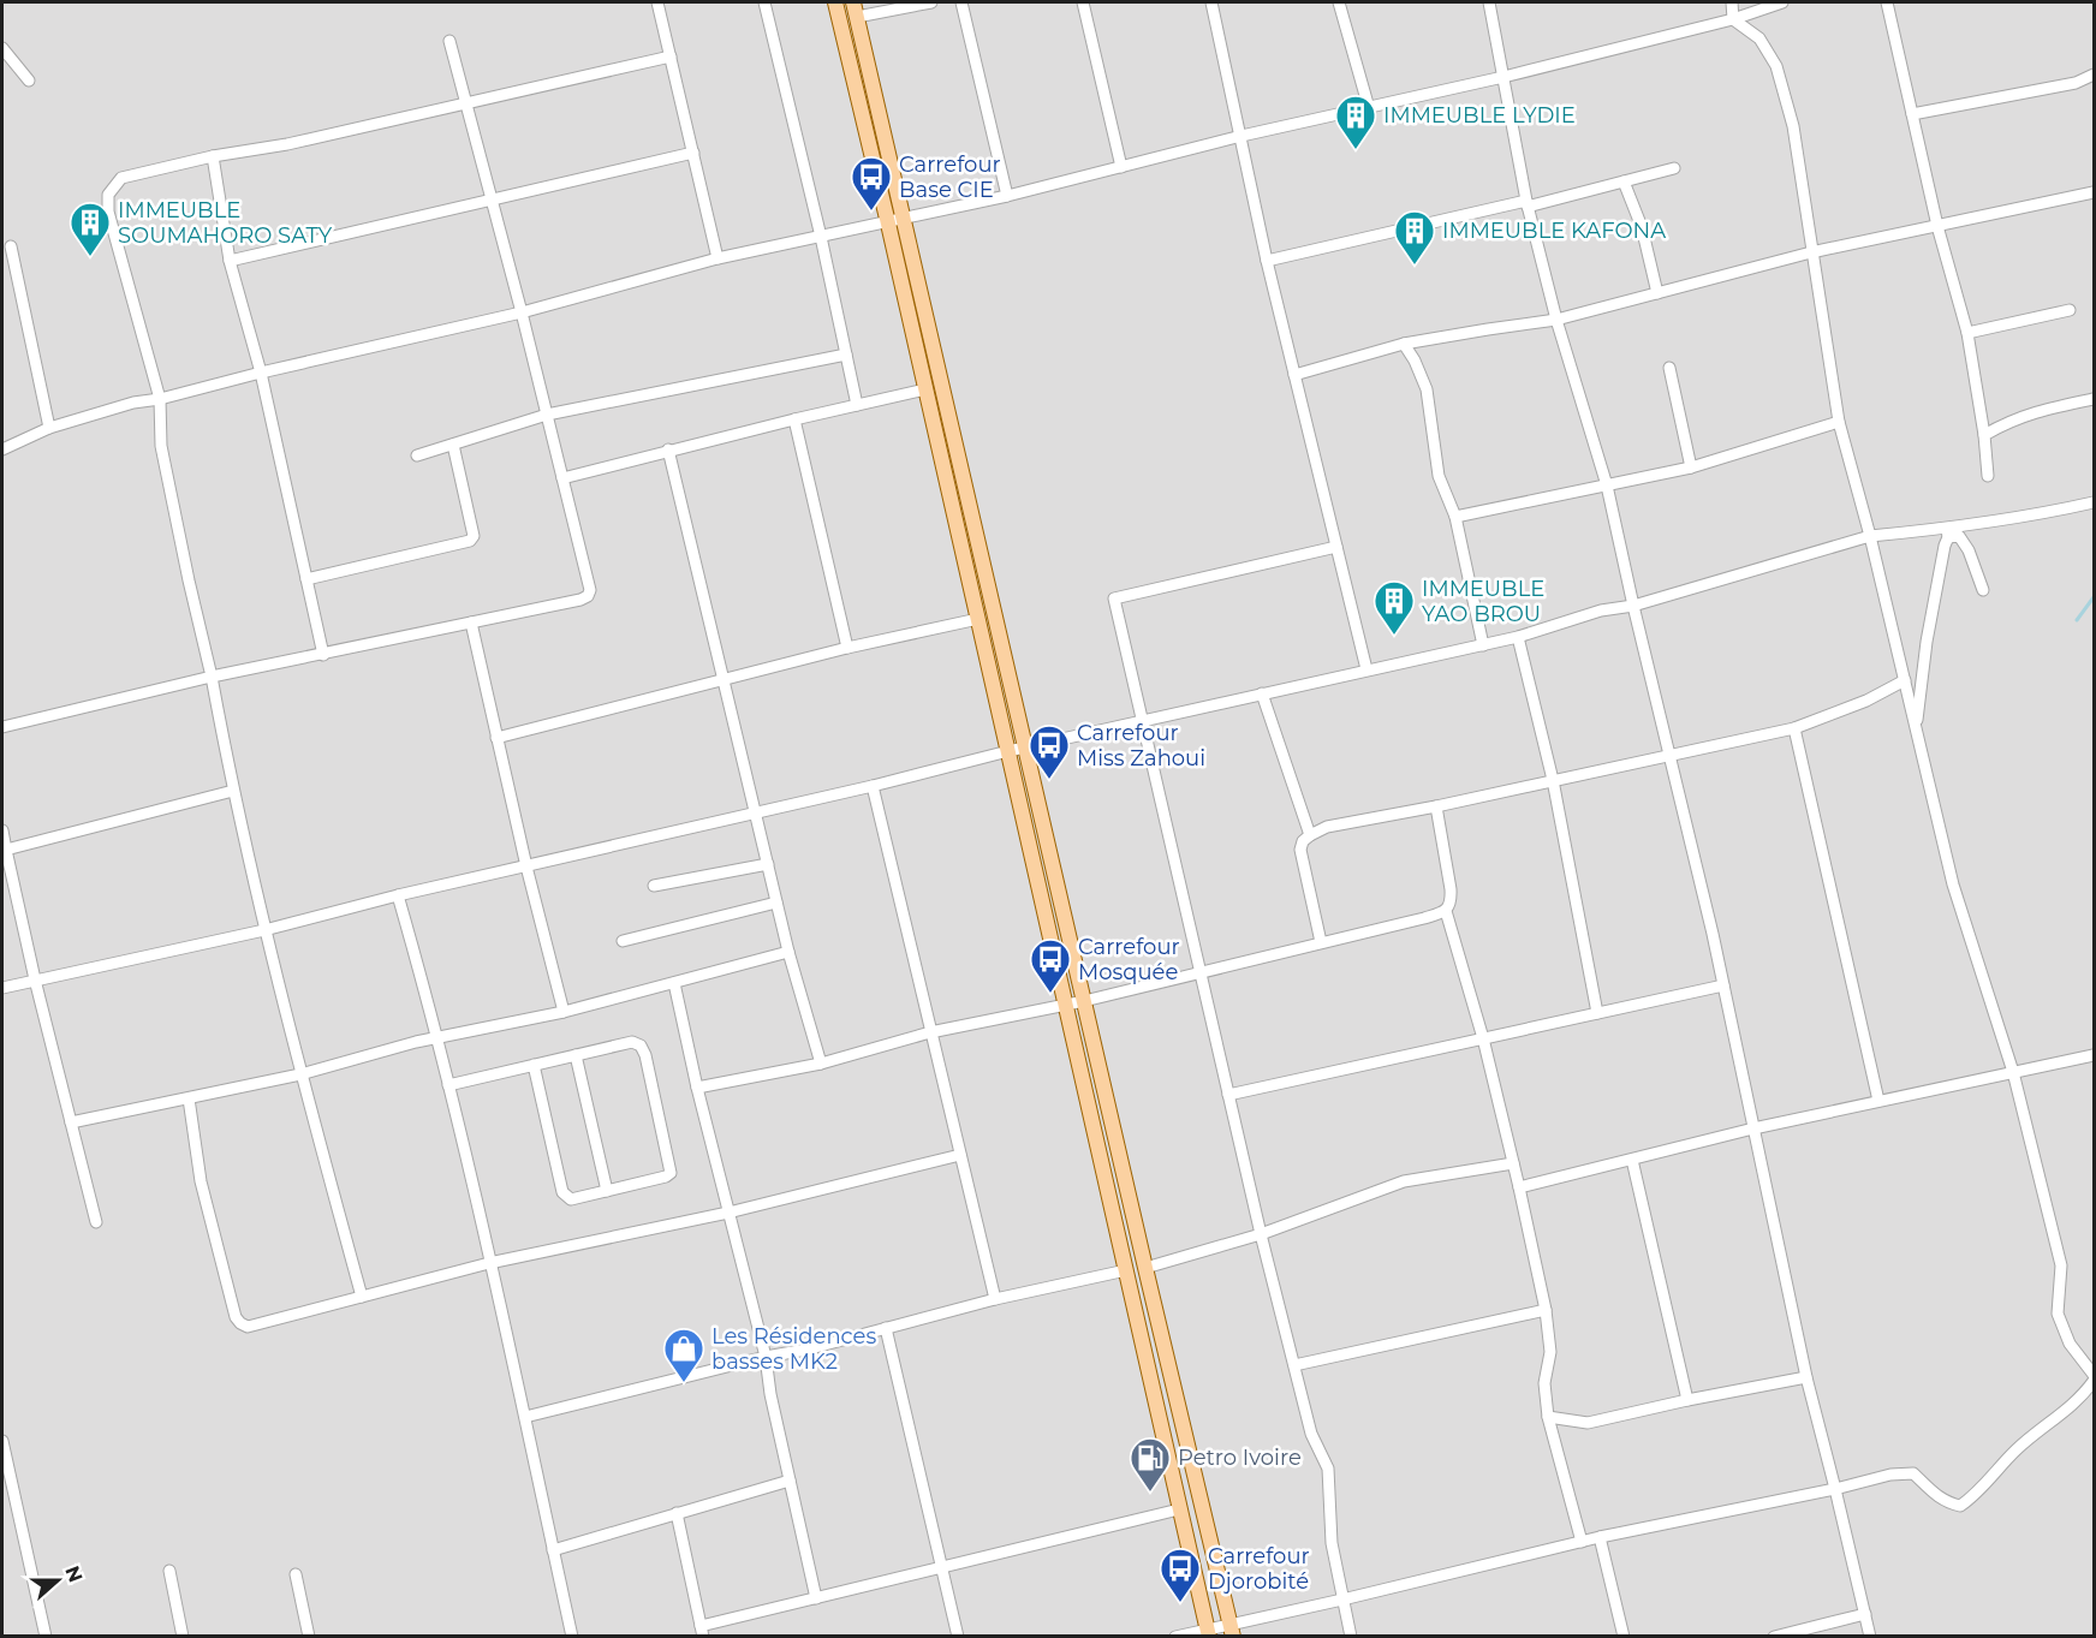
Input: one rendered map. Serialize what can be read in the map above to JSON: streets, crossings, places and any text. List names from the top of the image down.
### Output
{
  "places": {
    "building": [
      "IMMEUBLE LYDIE",
      "IMMEUBLE SOUMAHORO SATY",
      "IMMEUBLE KAFONA",
      "IMMEUBLE YAO BROU"
    ],
    "bus stop": [
      "Carrefour Base CIE",
      "Carrefour Miss Zahoui",
      "Carrefour Mosquée",
      "Carrefour Djorobité"
    ],
    "shop": ["Les Résidences basses MK2"],
    "fuel station": ["Petro Ivoire"]
  },
  "north": "right"
}
